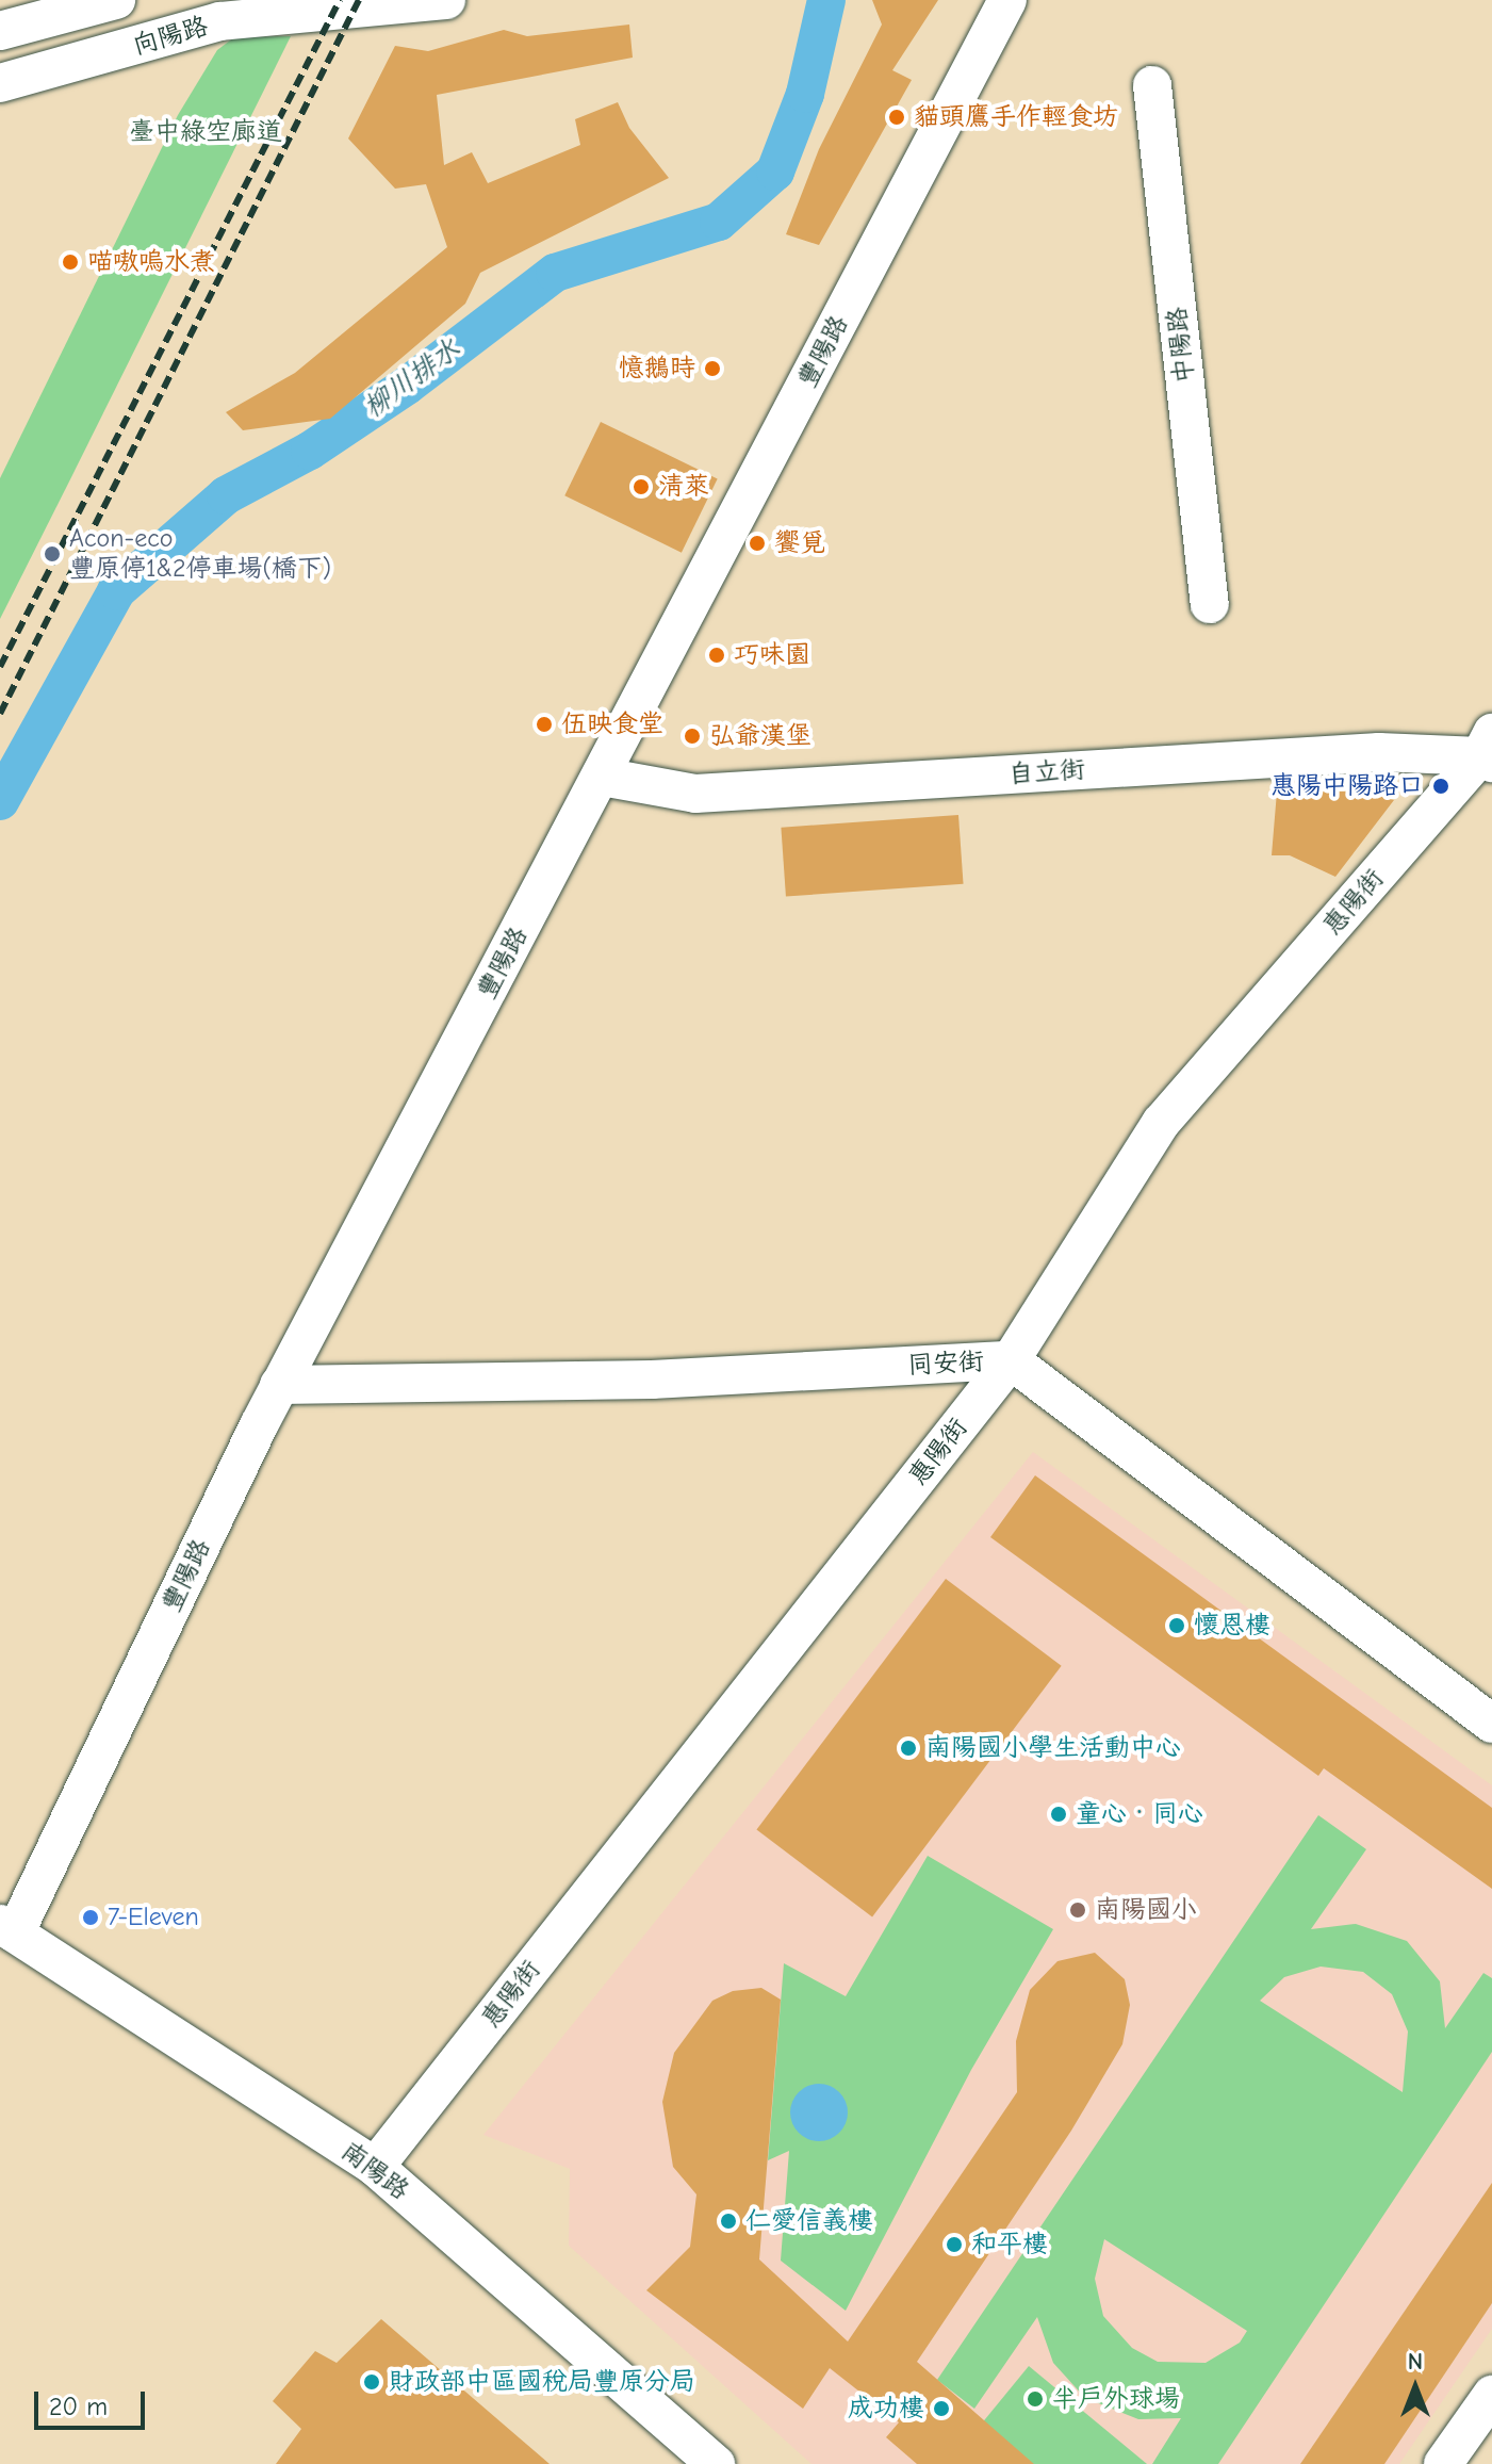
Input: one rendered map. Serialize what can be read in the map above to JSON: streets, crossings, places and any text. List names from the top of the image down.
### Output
{
  "streets": {
    "street": [
      "向陽路",
      "中陽路",
      "豐陽路",
      "自立街",
      "惠陽街",
      "同安街",
      "南陽路"
    ]
  },
  "crossings": [
    ["豐陽路", "自立街"],
    ["豐陽路", "同安街"],
    ["豐陽路", "南陽路"],
    ["自立街", "惠陽街"],
    ["惠陽街", "同安街"],
    ["惠陽街", "南陽路"]
  ],
  "water": ["柳川排水"],
  "parks": ["臺中綠空廊道"],
  "places": [
    "貓頭鷹手作輕食坊",
    "喵嗷嗚水煮",
    "憶鵝時",
    "清萊",
    "饗覓",
    "Acon-eco 豐原停1&2停車場(橋下)",
    "巧味園",
    "伍映食堂",
    "弘爺漢堡",
    "惠陽中陽路口",
    "懷恩樓",
    "南陽國小學生活動中心",
    "童心‧同心",
    "南陽國小",
    "7-Eleven",
    "仁愛信義樓",
    "和平樓",
    "財政部中區國稅局豐原分局",
    "半戶外球場",
    "成功樓"
  ],
  "scale_bar": "20 m",
  "north": "top"
}
